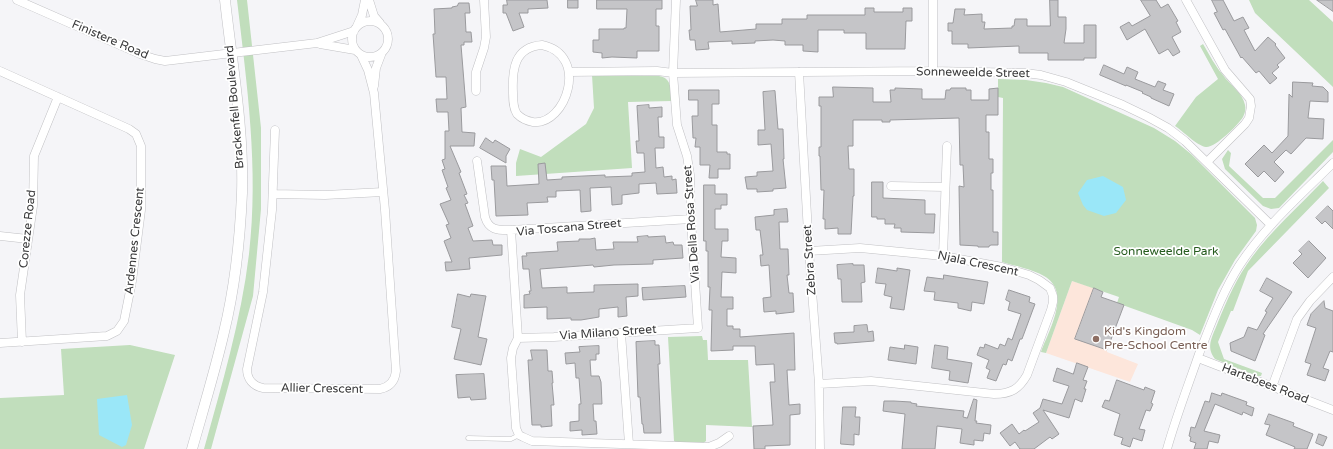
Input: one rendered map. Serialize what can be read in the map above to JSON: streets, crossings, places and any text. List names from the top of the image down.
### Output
{
  "streets": {
    "street": [
      "Finistere Road",
      "Sonneweelde Street",
      "Brackenfell Boulevard",
      "Via Della Rosa Street",
      "Via Toscana Street",
      "Corezze Road",
      "Ardennes Crescent",
      "Zebra Street",
      "Njala Crescent",
      "Via Milano Street",
      "Hartebees Road",
      "Allier Crescent"
    ]
  },
  "crossings": [
    ["Finistere Road", "Brackenfell Boulevard"],
    ["Sonneweelde Street", "Via Della Rosa Street"],
    ["Sonneweelde Street", "Zebra Street"],
    ["Via Della Rosa Street", "Via Toscana Street"],
    ["Via Della Rosa Street", "Via Milano Street"],
    ["Via Toscana Street", "Via Milano Street"],
    ["Corezze Road", "Ardennes Crescent"],
    ["Zebra Street", "Njala Crescent"]
  ],
  "parks": ["Sonneweelde Park"],
  "places": ["Kid's Kingdom Pre-School Centre"]
}
